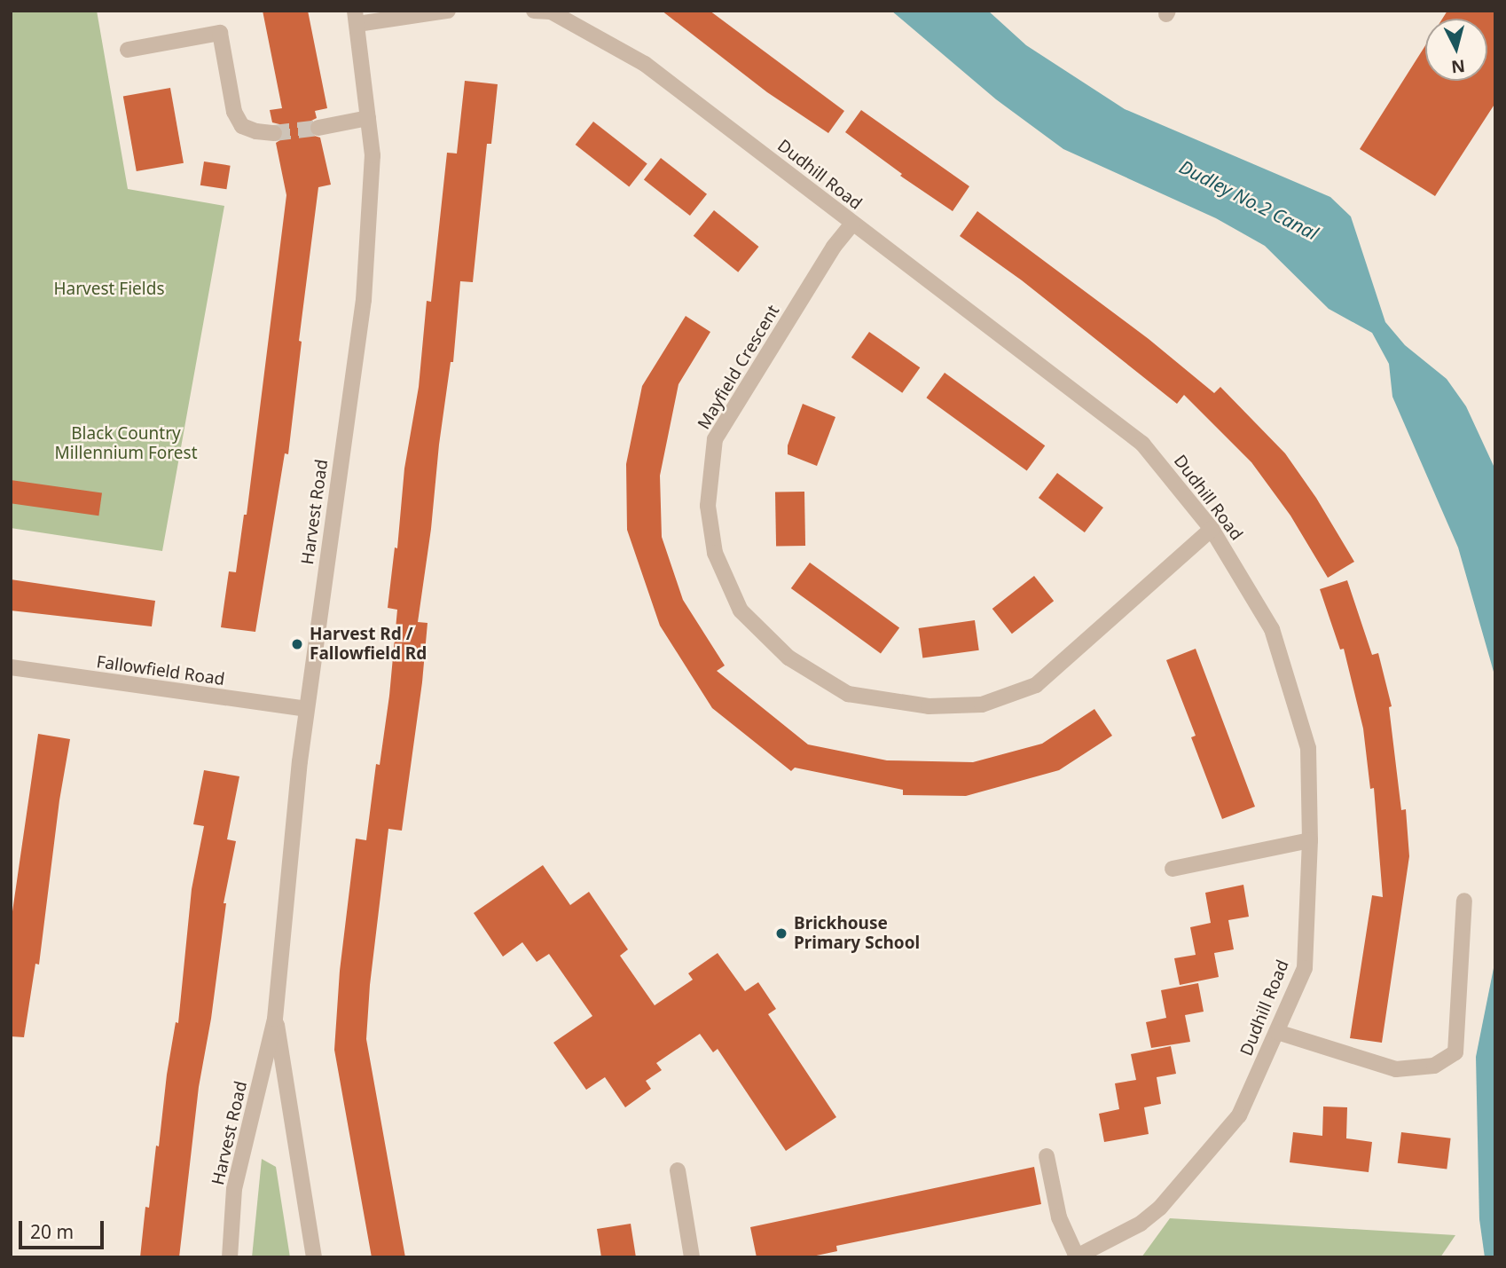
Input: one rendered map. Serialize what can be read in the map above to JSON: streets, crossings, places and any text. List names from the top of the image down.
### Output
{
  "streets": {
    "street": [
      "Dudhill Road",
      "Mayfield Crescent",
      "Harvest Road",
      "Fallowfield Road"
    ]
  },
  "crossings": [
    ["Dudhill Road", "Mayfield Crescent"],
    ["Harvest Road", "Fallowfield Road"]
  ],
  "water": ["Dudley No.2 Canal"],
  "parks": ["Harvest Fields", "Black Country Millennium Forest"],
  "places": ["Harvest Rd / Fallowfield Rd", "Brickhouse Primary School"],
  "scale_bar": "20 m",
  "north": "bottom"
}
